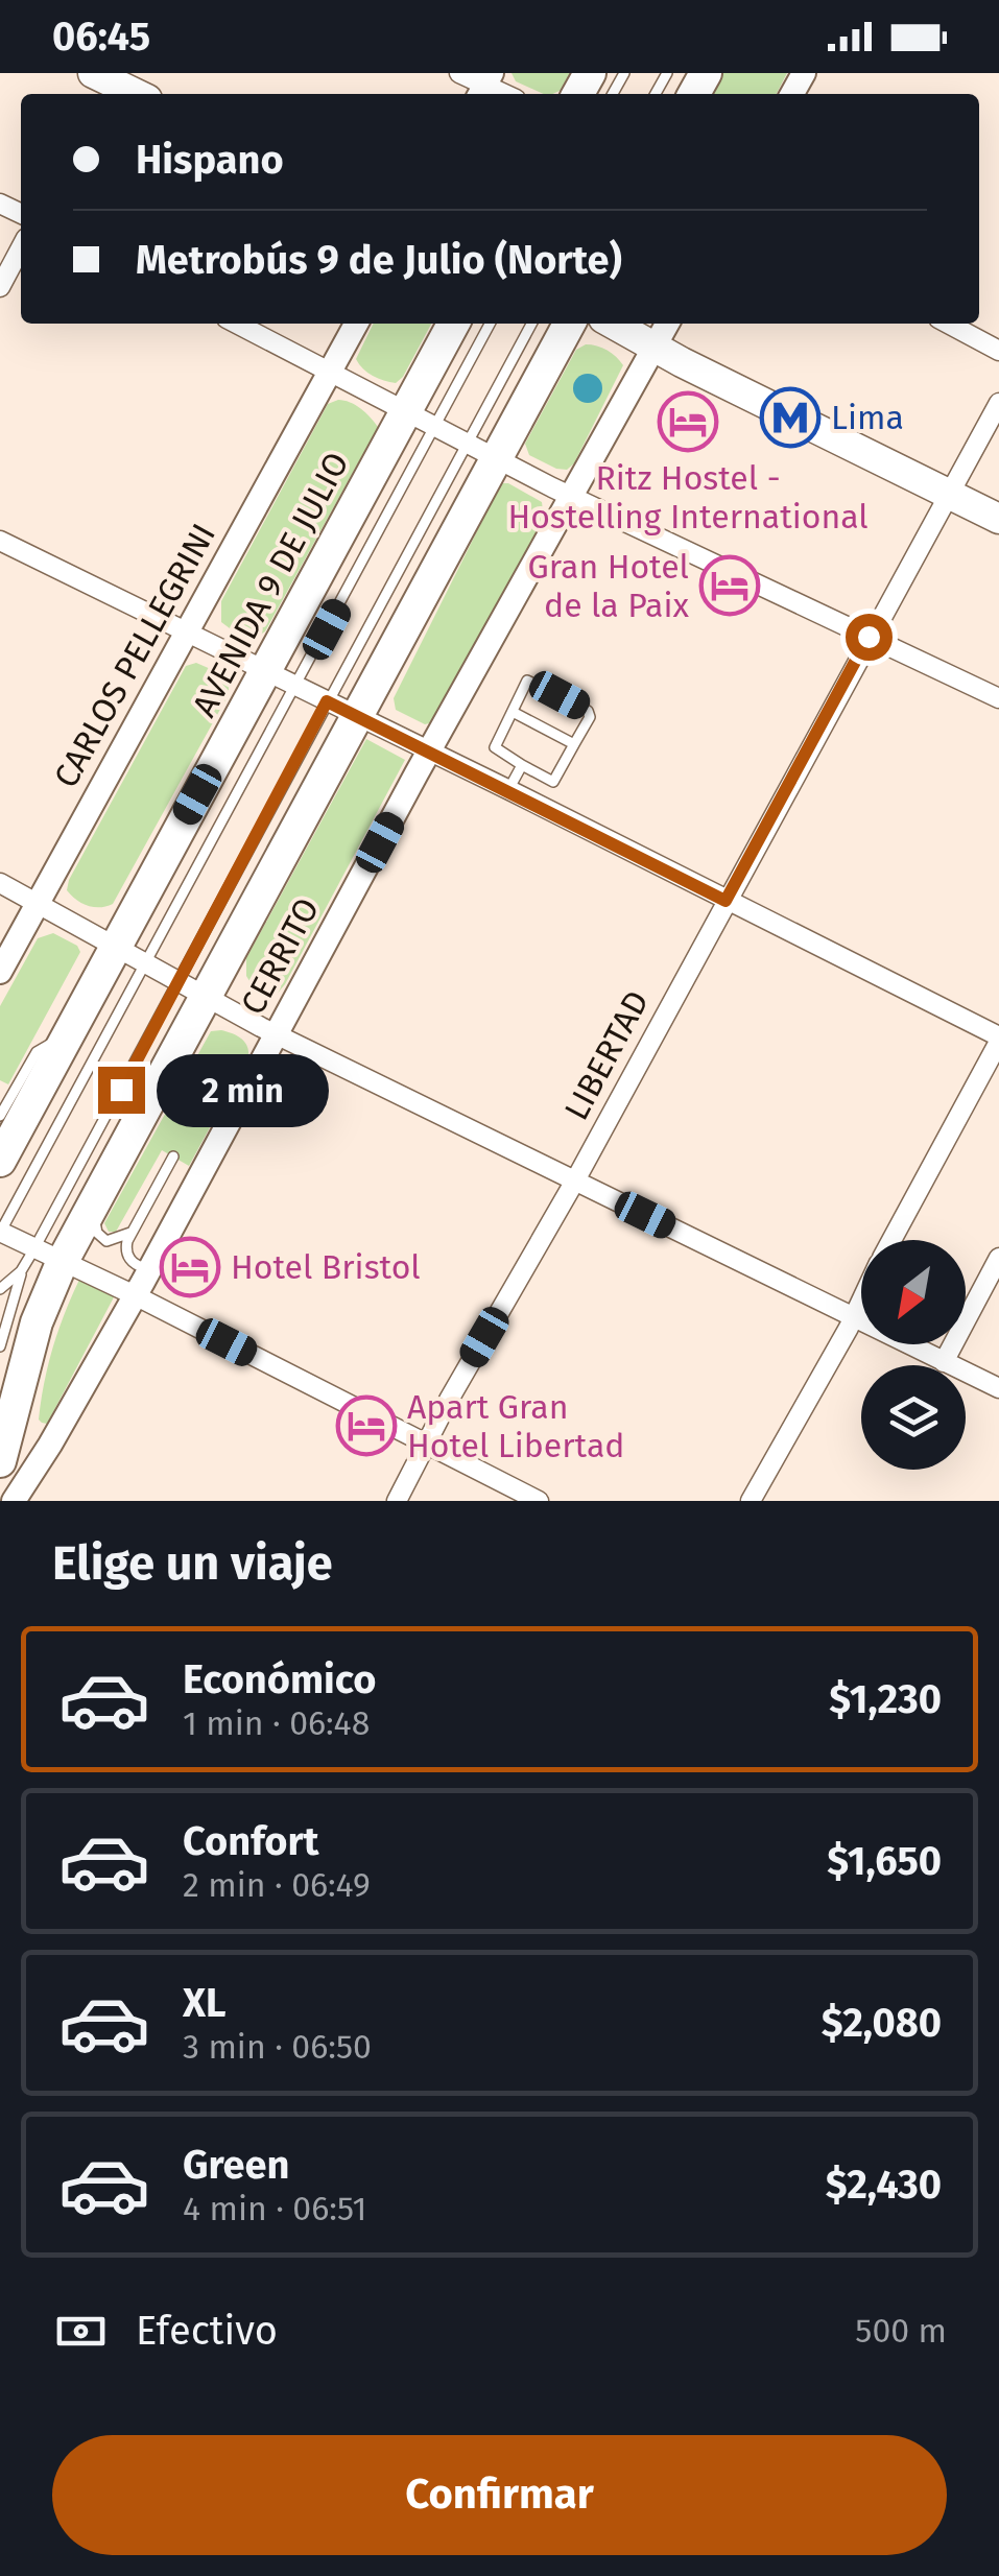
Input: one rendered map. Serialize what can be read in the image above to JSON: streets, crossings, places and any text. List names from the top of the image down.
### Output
{
  "streets": {
    "highway": ["AVENIDA 9 DE JULIO"],
    "street": ["CARLOS PELLEGRINI", "CERRITO", "LIBERTAD"]
  },
  "places": {
    "metro station": ["Lima"],
    "hotel": [
      "Ritz Hostel - Hostelling International",
      "Gran Hotel de la Paix",
      "Hotel Bristol",
      "Apart Gran Hotel Libertad"
    ]
  },
  "north": "bottom left",
  "page": {
    "status": "06:45",
    "banner": ["Hispano", "Metrobús 9 de Julio (Norte)"],
    "bubble": "2 min",
    "heading": "Elige un viaje",
    "list": [
      {
        "name": "Económico",
        "note": "1 min · 06:48",
        "value": "$1,230"
      },
      {
        "name": "Confort",
        "note": "2 min · 06:49",
        "value": "$1,650"
      },
      {
        "name": "XL",
        "note": "3 min · 06:50",
        "value": "$2,080"
      },
      {
        "name": "Green",
        "note": "4 min · 06:51",
        "value": "$2,430"
      }
    ],
    "pay": ["Efectivo", "500 m"],
    "buttons": "Confirmar"
  }
}
